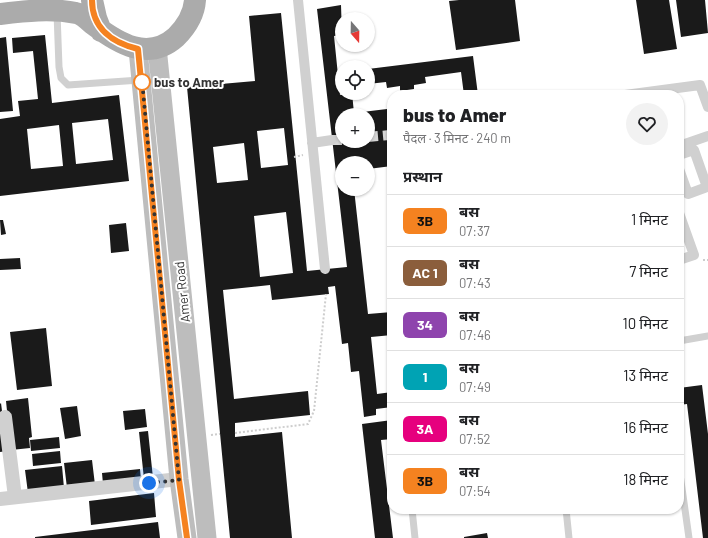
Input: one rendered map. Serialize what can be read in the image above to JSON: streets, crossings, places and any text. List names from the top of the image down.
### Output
{
  "streets": {
    "main road": ["Amer Road"]
  },
  "places": ["bus to Amer"],
  "lines": ["bus line 3B"],
  "north": "bottom",
  "page": {
    "map_buttons": ["+", "−"],
    "heading": [
      ["bus to Amer", "पैदल · 3 मिनट · 240 m"],
      "प्रस्थान"
    ],
    "list": [
      {
        "mark": "3B",
        "name": "बस",
        "note": "07:37",
        "value": "1 मिनट"
      },
      {
        "mark": "AC 1",
        "name": "बस",
        "note": "07:43",
        "value": "7 मिनट"
      },
      {
        "mark": "34",
        "name": "बस",
        "note": "07:46",
        "value": "10 मिनट"
      },
      {
        "mark": "1",
        "name": "बस",
        "note": "07:49",
        "value": "13 मिनट"
      },
      {
        "mark": "3A",
        "name": "बस",
        "note": "07:52",
        "value": "16 मिनट"
      },
      {
        "mark": "3B",
        "name": "बस",
        "note": "07:54",
        "value": "18 मिनट"
      }
    ]
  }
}
